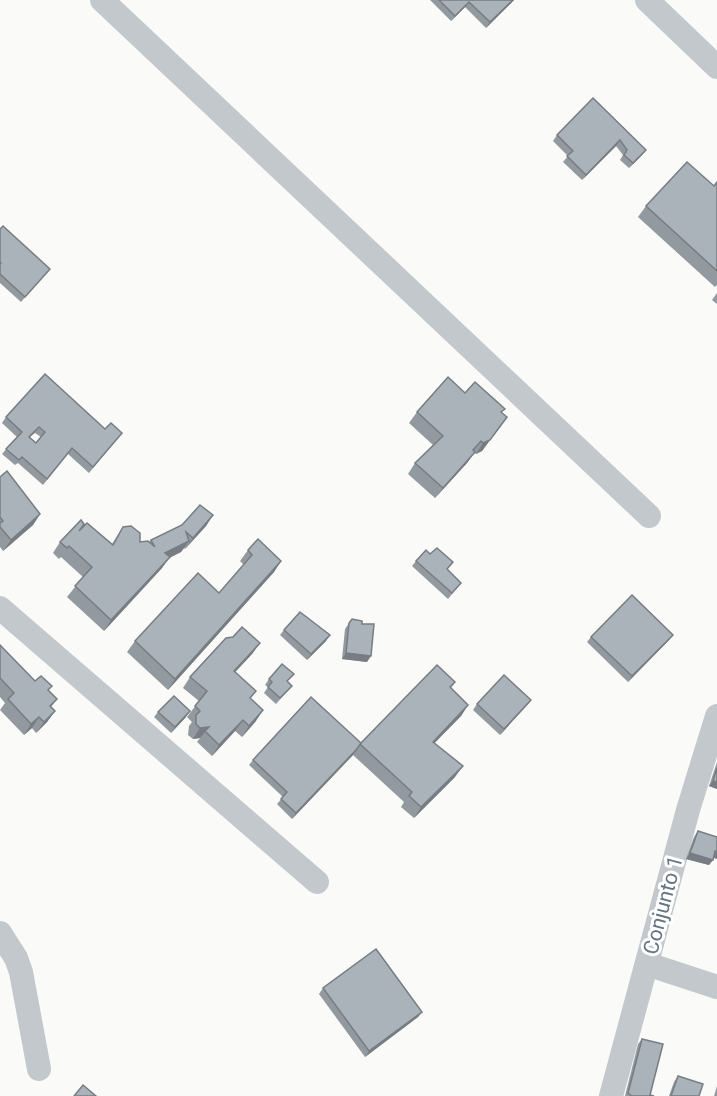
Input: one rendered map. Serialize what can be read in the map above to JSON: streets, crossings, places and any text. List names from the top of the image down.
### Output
{
  "streets": {
    "street": ["Conjunto 1"]
  }
}
